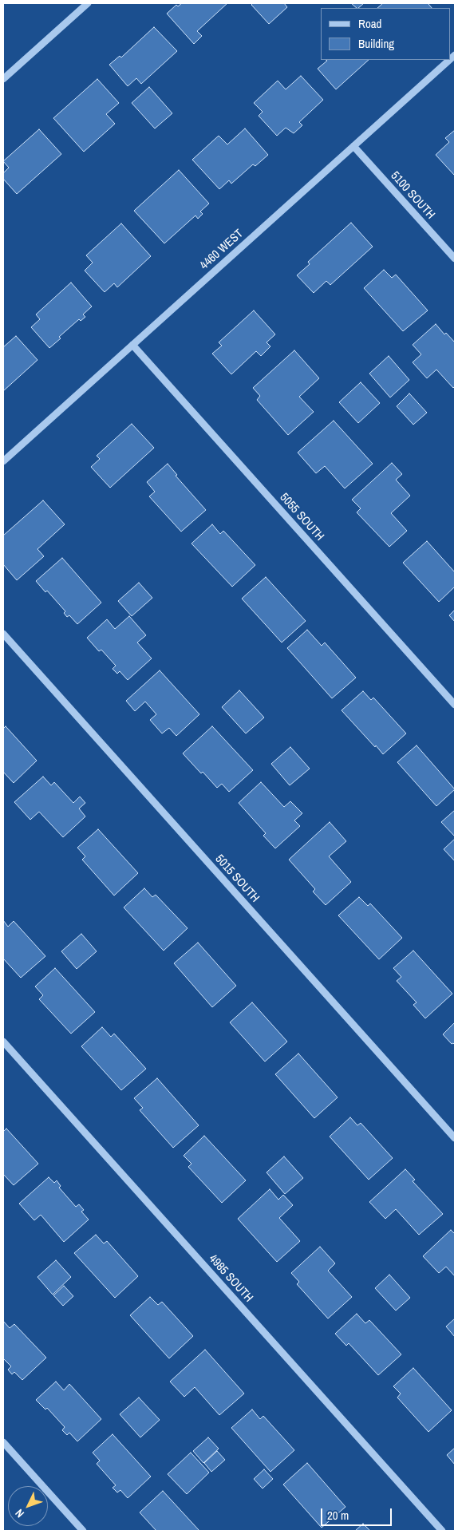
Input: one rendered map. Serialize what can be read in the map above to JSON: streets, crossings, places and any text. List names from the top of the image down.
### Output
{
  "streets": {
    "street": [
      "5100 SOUTH",
      "4460 WEST",
      "5055 SOUTH",
      "5015 SOUTH",
      "4985 SOUTH"
    ]
  },
  "crossings": [
    ["5100 SOUTH", "4460 WEST"],
    ["4460 WEST", "5055 SOUTH"]
  ],
  "legend": ["Road", "Building"],
  "scale_bar": "20 m",
  "north": "bottom left"
}
